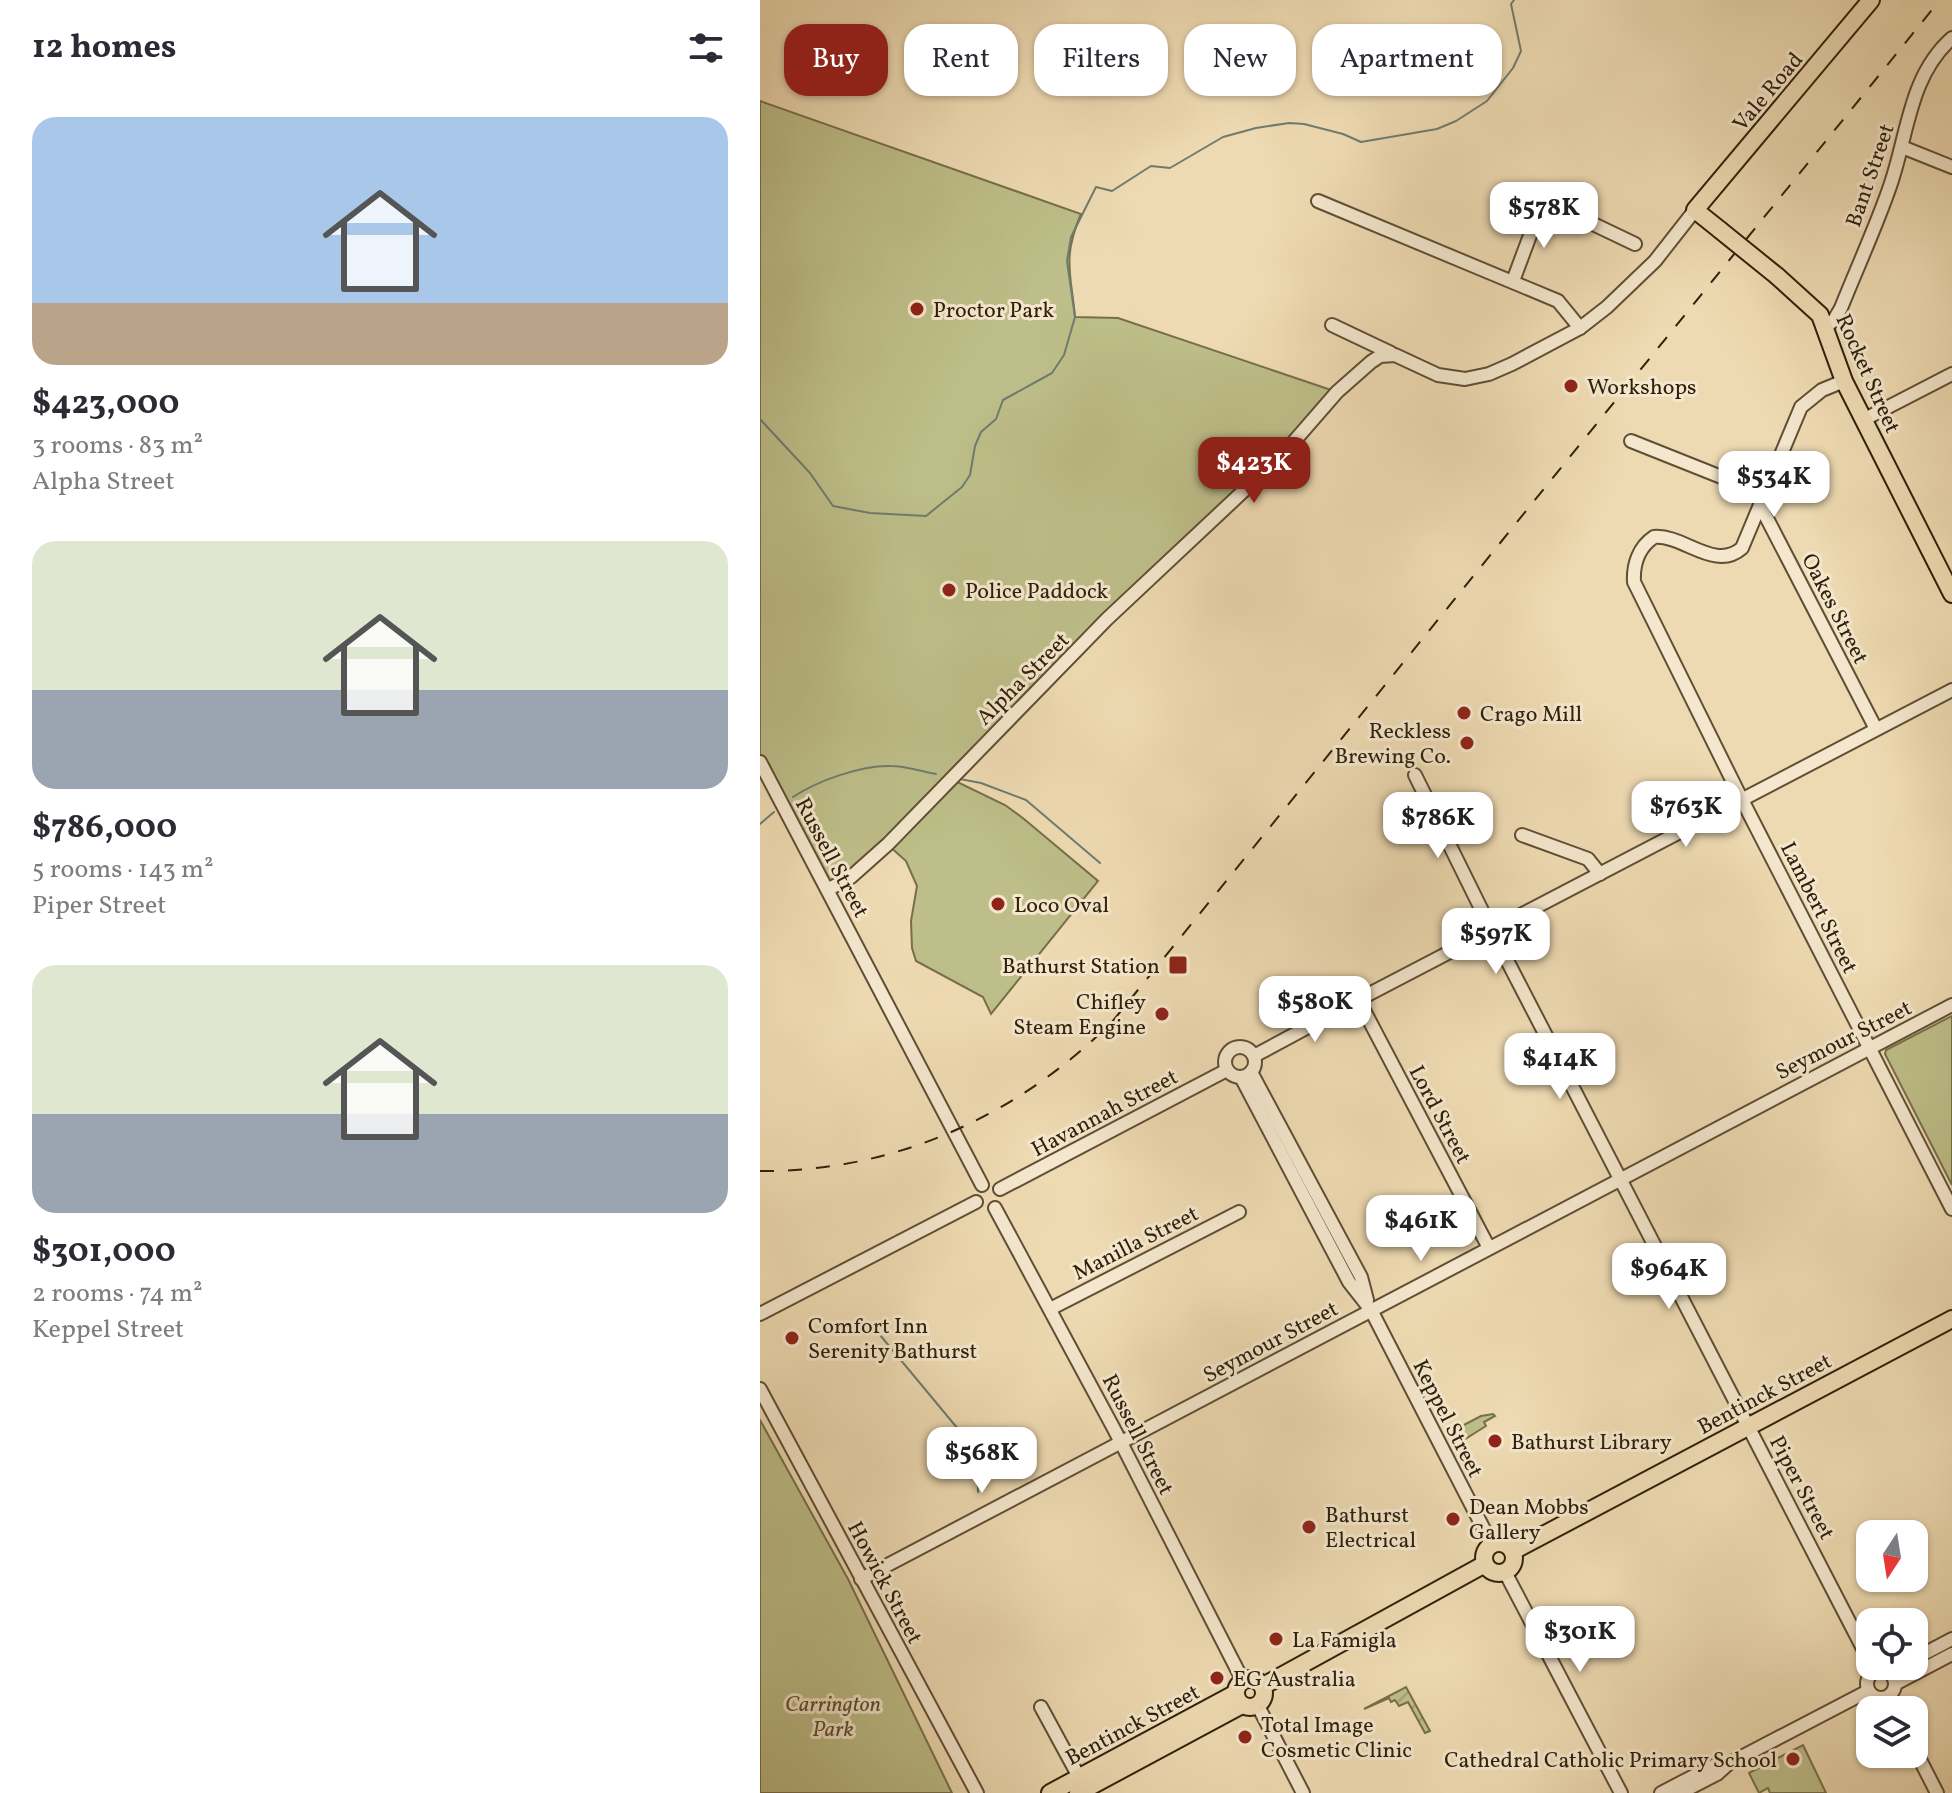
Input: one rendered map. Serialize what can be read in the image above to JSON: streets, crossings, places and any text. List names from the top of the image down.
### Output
{
  "streets": {
    "main road": ["Vale Road", "Rocket Street", "Bentinck Street"],
    "street": [
      "Bant Street",
      "Oakes Street",
      "Alpha Street",
      "Russell Street",
      "Lambert Street",
      "Seymour Street",
      "Havannah Street",
      "Lord Street",
      "Manilla Street",
      "Keppel Street",
      "Piper Street",
      "Howick Street"
    ]
  },
  "crossings": [
    ["Vale Road", "Rocket Street"],
    ["Bant Street", "Rocket Street"],
    ["Oakes Street", "Lambert Street"],
    ["Alpha Street", "Russell Street"],
    ["Russell Street", "Seymour Street"],
    ["Russell Street", "Havannah Street"],
    ["Russell Street", "Manilla Street"],
    ["Russell Street", "Bentinck Street"],
    ["Lambert Street", "Seymour Street"],
    ["Seymour Street", "Lord Street"],
    ["Seymour Street", "Keppel Street"],
    ["Seymour Street", "Piper Street"],
    ["Seymour Street", "Howick Street"],
    ["Havannah Street", "Keppel Street"],
    ["Bentinck Street", "Keppel Street"],
    ["Bentinck Street", "Piper Street"]
  ],
  "parks": ["Carrington Park"],
  "places": {
    "other": [
      "Proctor Park",
      "Workshops",
      "Police Paddock",
      "Crago Mill",
      "Reckless Brewing Co.",
      "Loco Oval",
      "Chifley Steam Engine",
      "Comfort Inn Serenity Bathurst",
      "Bathurst Library",
      "Dean Mobbs Gallery",
      "Bathurst Electrical",
      "La Famigla",
      "EG Australia",
      "Total Image Cosmetic Clinic",
      "Cathedral Catholic Primary School"
    ],
    "transit": ["Bathurst Station"]
  },
  "north": "bottom",
  "page": {
    "heading": "12 homes",
    "chip": [
      "Buy",
      "Rent",
      "Filters",
      "New",
      "Apartment"
    ],
    "list": [
      {
        "name": "$423,000",
        "note": "3 rooms · 83 m² · Alpha Street"
      },
      {
        "name": "$786,000",
        "note": "5 rooms · 143 m² · Piper Street"
      },
      {
        "name": "$301,000",
        "note": "2 rooms · 74 m² · Keppel Street"
      }
    ],
    "price": [
      "$578K",
      "$423K",
      "$534K",
      "$763K",
      "$786K",
      "$597K",
      "$580K",
      "$414K",
      "$461K",
      "$964K",
      "$568K",
      "$301K"
    ]
  }
}
